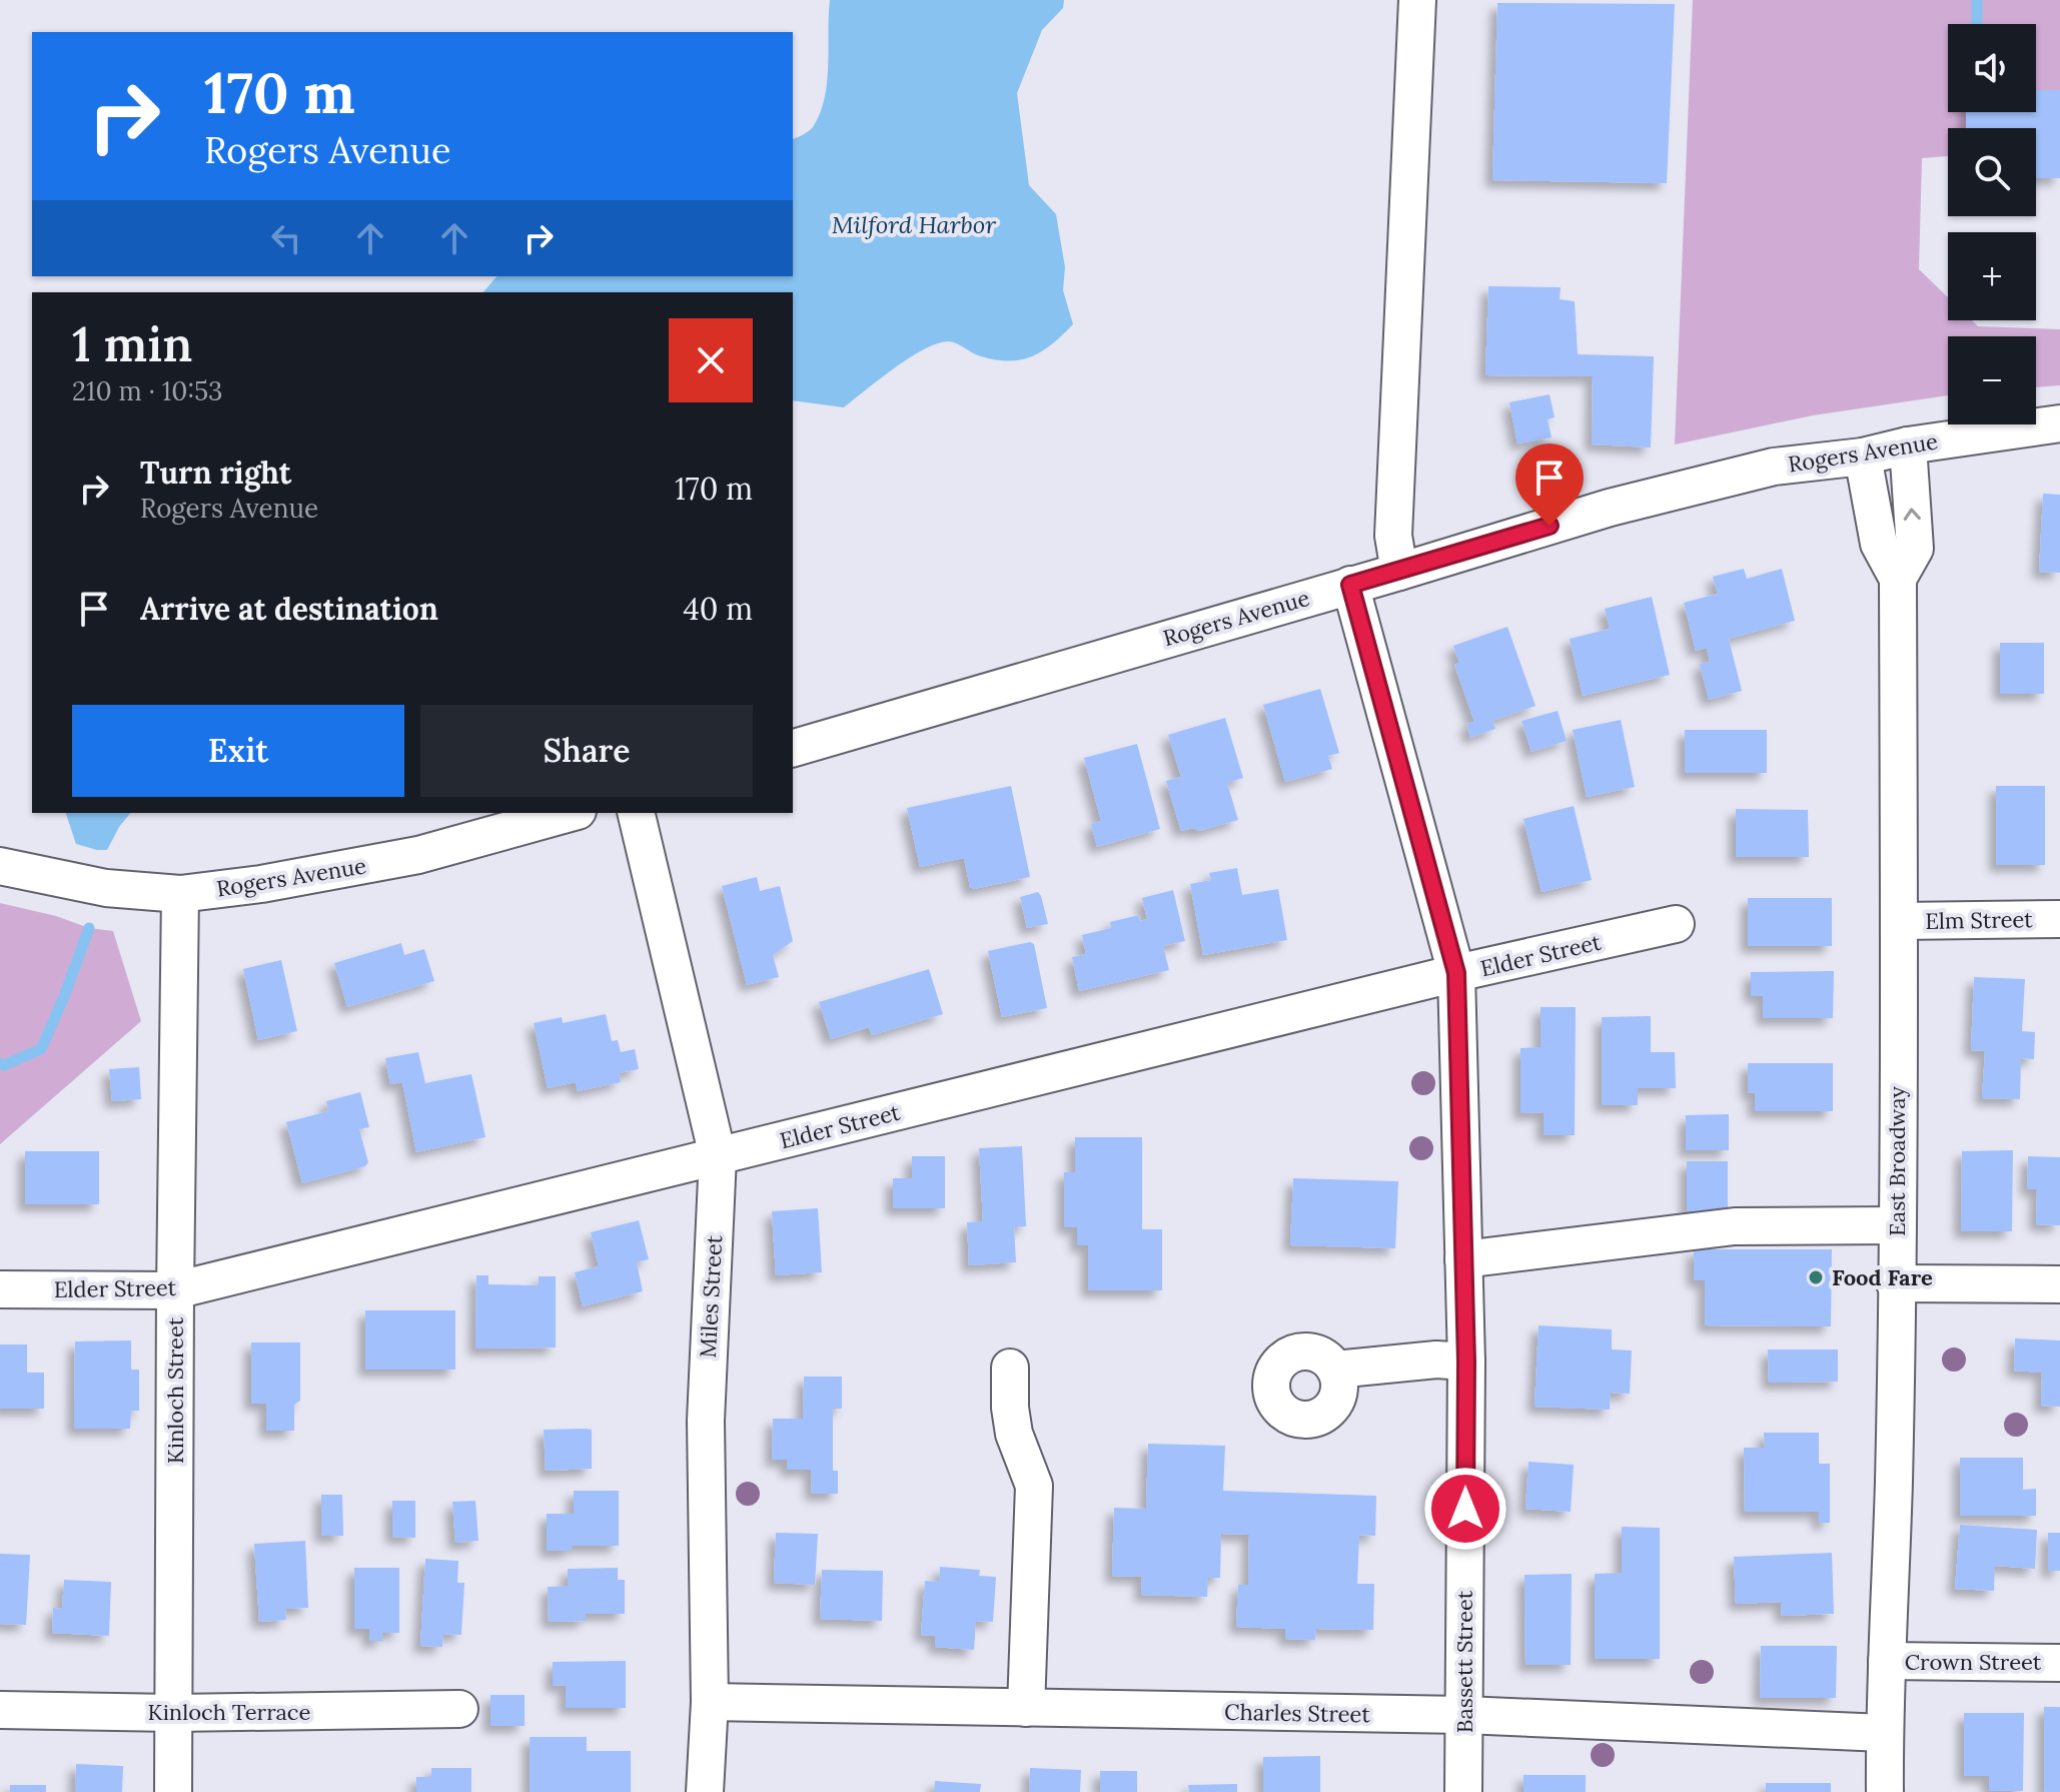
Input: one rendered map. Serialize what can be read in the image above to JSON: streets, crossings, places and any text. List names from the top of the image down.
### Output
{
  "streets": {
    "street": [
      "Rogers Avenue",
      "Elm Street",
      "Elder Street",
      "East Broadway",
      "Miles Street",
      "Kinloch Street",
      "Bassett Street",
      "Crown Street",
      "Kinloch Terrace",
      "Charles Street"
    ]
  },
  "crossings": [
    ["Rogers Avenue", "East Broadway"],
    ["Rogers Avenue", "Kinloch Street"],
    ["Rogers Avenue", "Bassett Street"],
    ["Elm Street", "East Broadway"],
    ["Elder Street", "Miles Street"],
    ["Elder Street", "Kinloch Street"],
    ["Elder Street", "Bassett Street"],
    ["East Broadway", "Crown Street"],
    ["East Broadway", "Charles Street"],
    ["Miles Street", "Charles Street"],
    ["Kinloch Street", "Kinloch Terrace"],
    ["Bassett Street", "Charles Street"]
  ],
  "water": ["Milford Harbor"],
  "places": ["Food Fare"],
  "page": {
    "map_buttons": ["+", "−"],
    "turn": ["170 m", "Rogers Avenue"],
    "heading": ["1 min", "210 m · 10:53"],
    "list": [
      {
        "name": "Turn right",
        "note": "Rogers Avenue",
        "value": "170 m"
      },
      {
        "name": "Arrive at destination",
        "value": "40 m"
      }
    ],
    "buttons": ["Exit", "Share"]
  }
}
